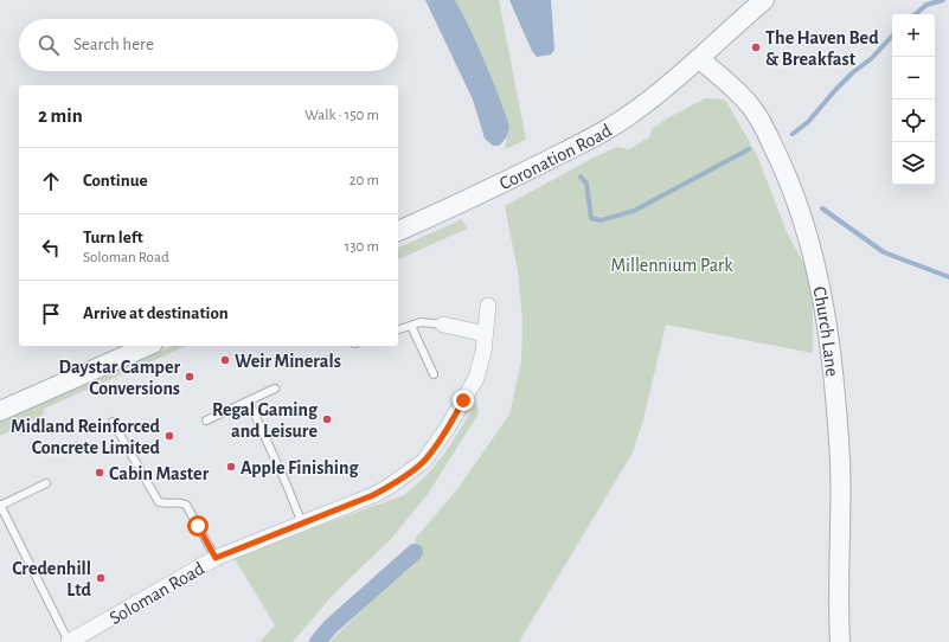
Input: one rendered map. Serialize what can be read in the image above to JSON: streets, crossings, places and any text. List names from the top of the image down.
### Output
{
  "streets": {
    "street": ["Coronation Road", "Church Lane", "Soloman Road"]
  },
  "crossings": [
    ["Coronation Road", "Church Lane"]
  ],
  "parks": ["Millennium Park"],
  "places": [
    "The Haven Bed & Breakfast",
    "Weir Minerals",
    "Daystar Camper Conversions",
    "Regal Gaming and Leisure",
    "Midland Reinforced Concrete Limited",
    "Apple Finishing",
    "Cabin Master",
    "Credenhill Ltd"
  ],
  "page": {
    "map_buttons": ["+", "−"],
    "search": "Search here",
    "heading": ["2 min", "Walk · 150 m"],
    "list": [
      ["Continue", "20 m"],
      ["Turn left", "Soloman Road", "130 m"],
      "Arrive at destination"
    ]
  }
}
